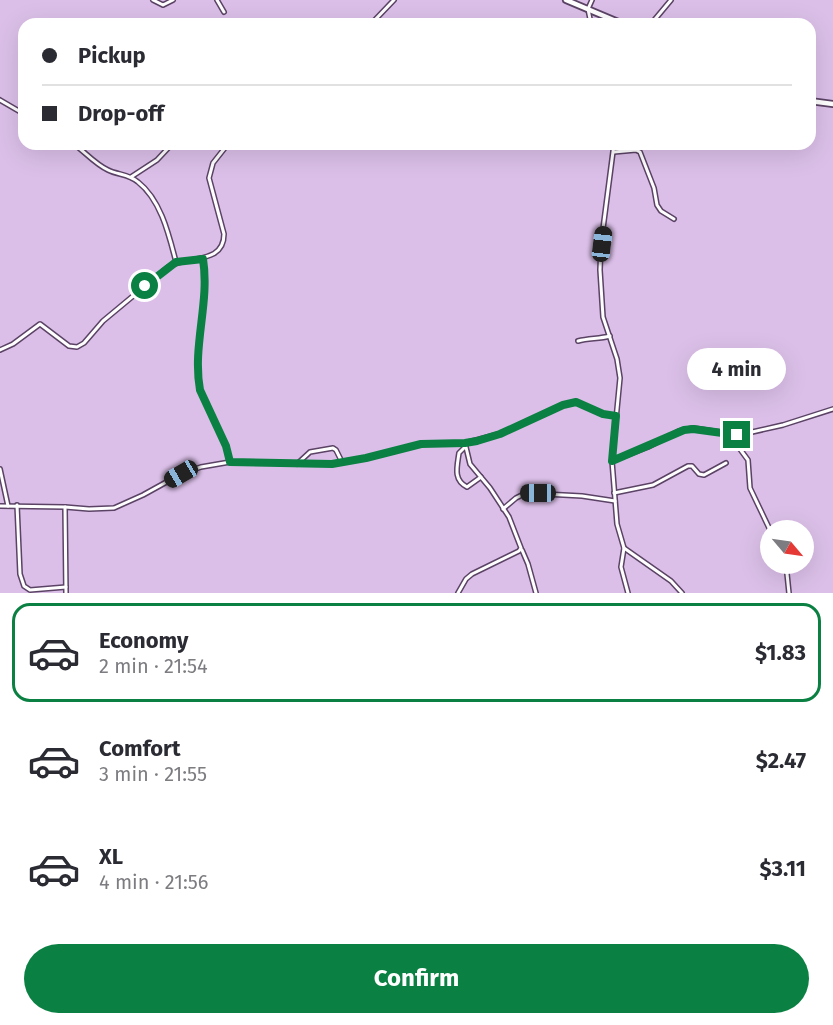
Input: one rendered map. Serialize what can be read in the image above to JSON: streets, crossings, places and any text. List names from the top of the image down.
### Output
{
  "north": "bottom right",
  "page": {
    "banner": ["Pickup", "Drop-off"],
    "bubble": "4 min",
    "list": [
      {
        "name": "Economy",
        "note": "2 min · 21:54",
        "value": "$1.83"
      },
      {
        "name": "Comfort",
        "note": "3 min · 21:55",
        "value": "$2.47"
      },
      {
        "name": "XL",
        "note": "4 min · 21:56",
        "value": "$3.11"
      }
    ],
    "buttons": "Confirm"
  }
}
